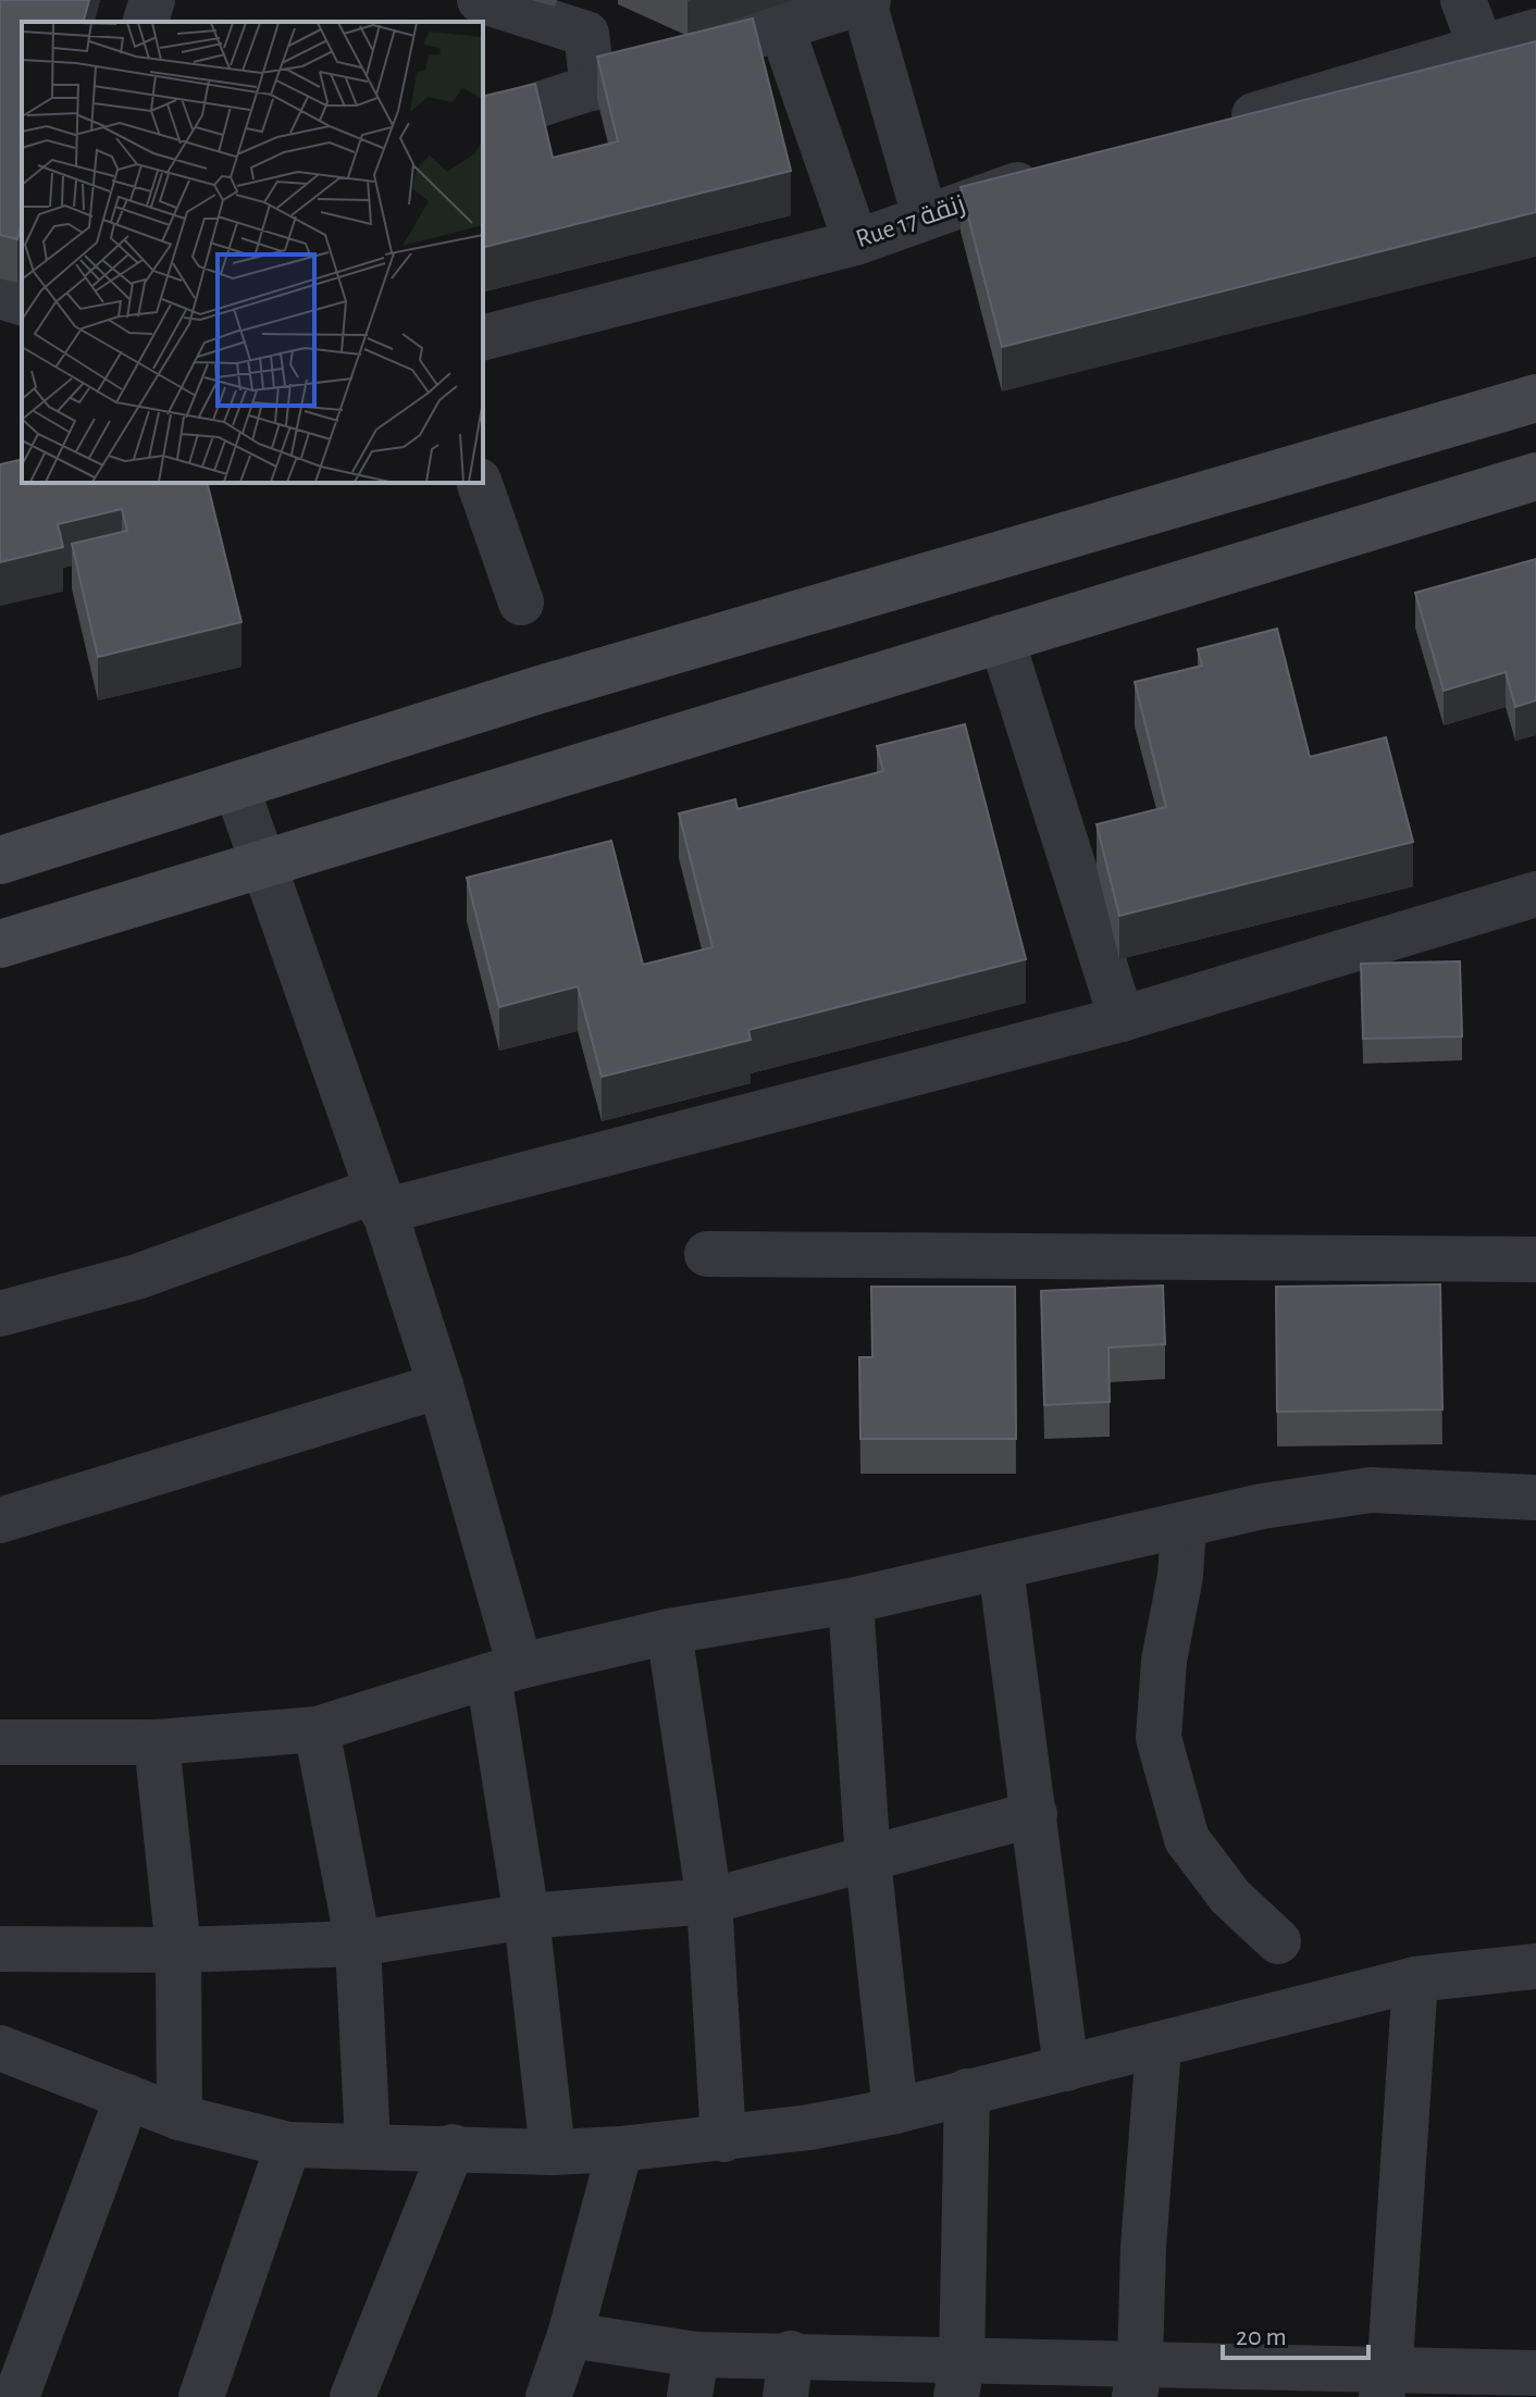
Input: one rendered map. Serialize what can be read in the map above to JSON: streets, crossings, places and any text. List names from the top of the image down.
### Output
{
  "streets": {
    "street": ["Rue 17 زنقة"]
  },
  "scale_bar": "20 m"
}
